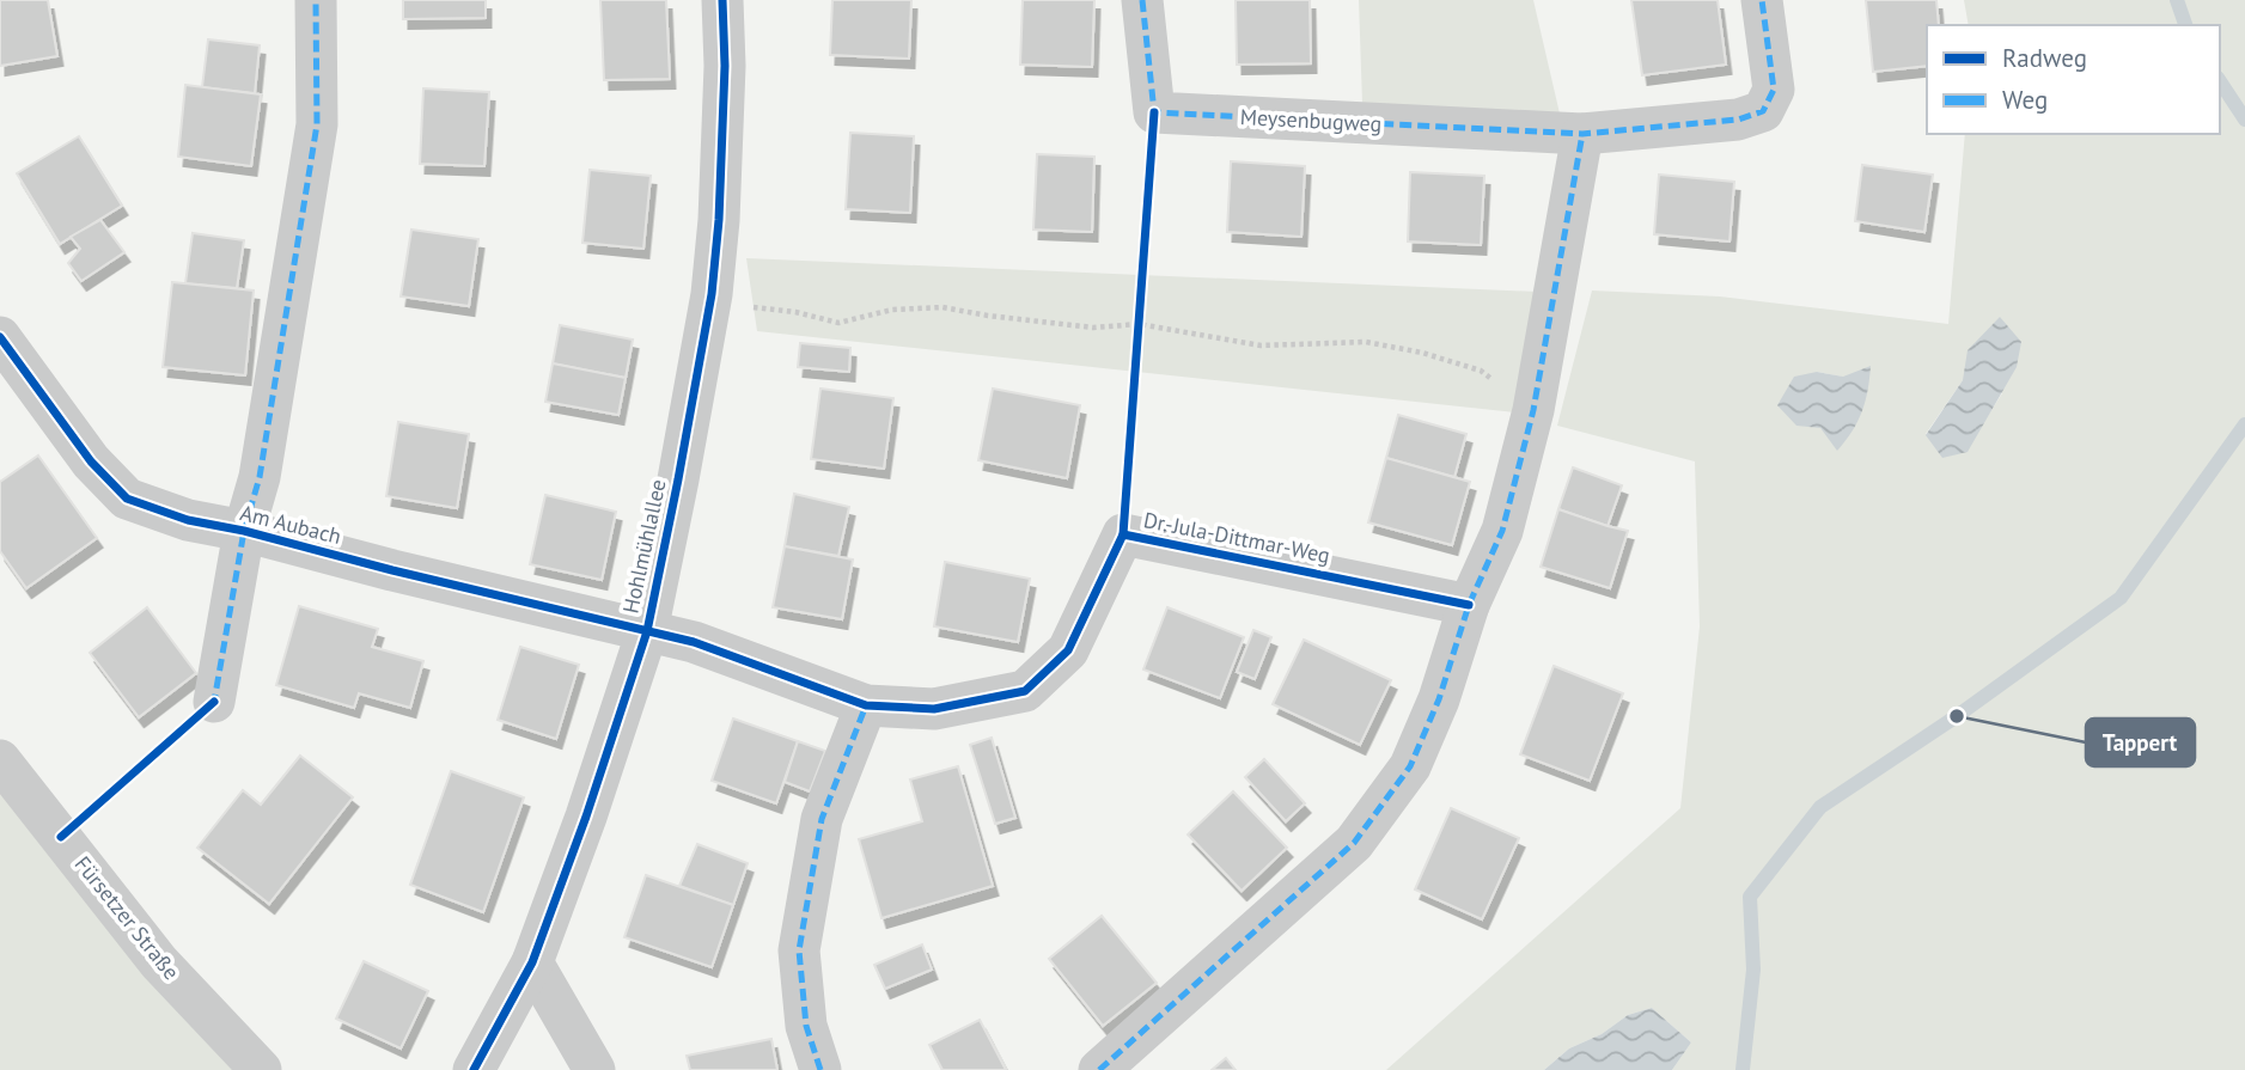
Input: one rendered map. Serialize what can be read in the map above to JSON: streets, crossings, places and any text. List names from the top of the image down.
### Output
{
  "streets": {
    "street": [
      "Meysenbugweg",
      "Am Aubach",
      "Dr.-Jula-Dittmar-Weg",
      "Hohlmühlallee",
      "Fürsetzer Straße"
    ]
  },
  "crossings": [
    ["Am Aubach", "Dr.-Jula-Dittmar-Weg"],
    ["Am Aubach", "Hohlmühlallee"],
    ["Dr.-Jula-Dittmar-Weg", "Hohlmühlallee"]
  ],
  "places": ["Tappert"],
  "legend": ["Radweg", "Weg"]
}
